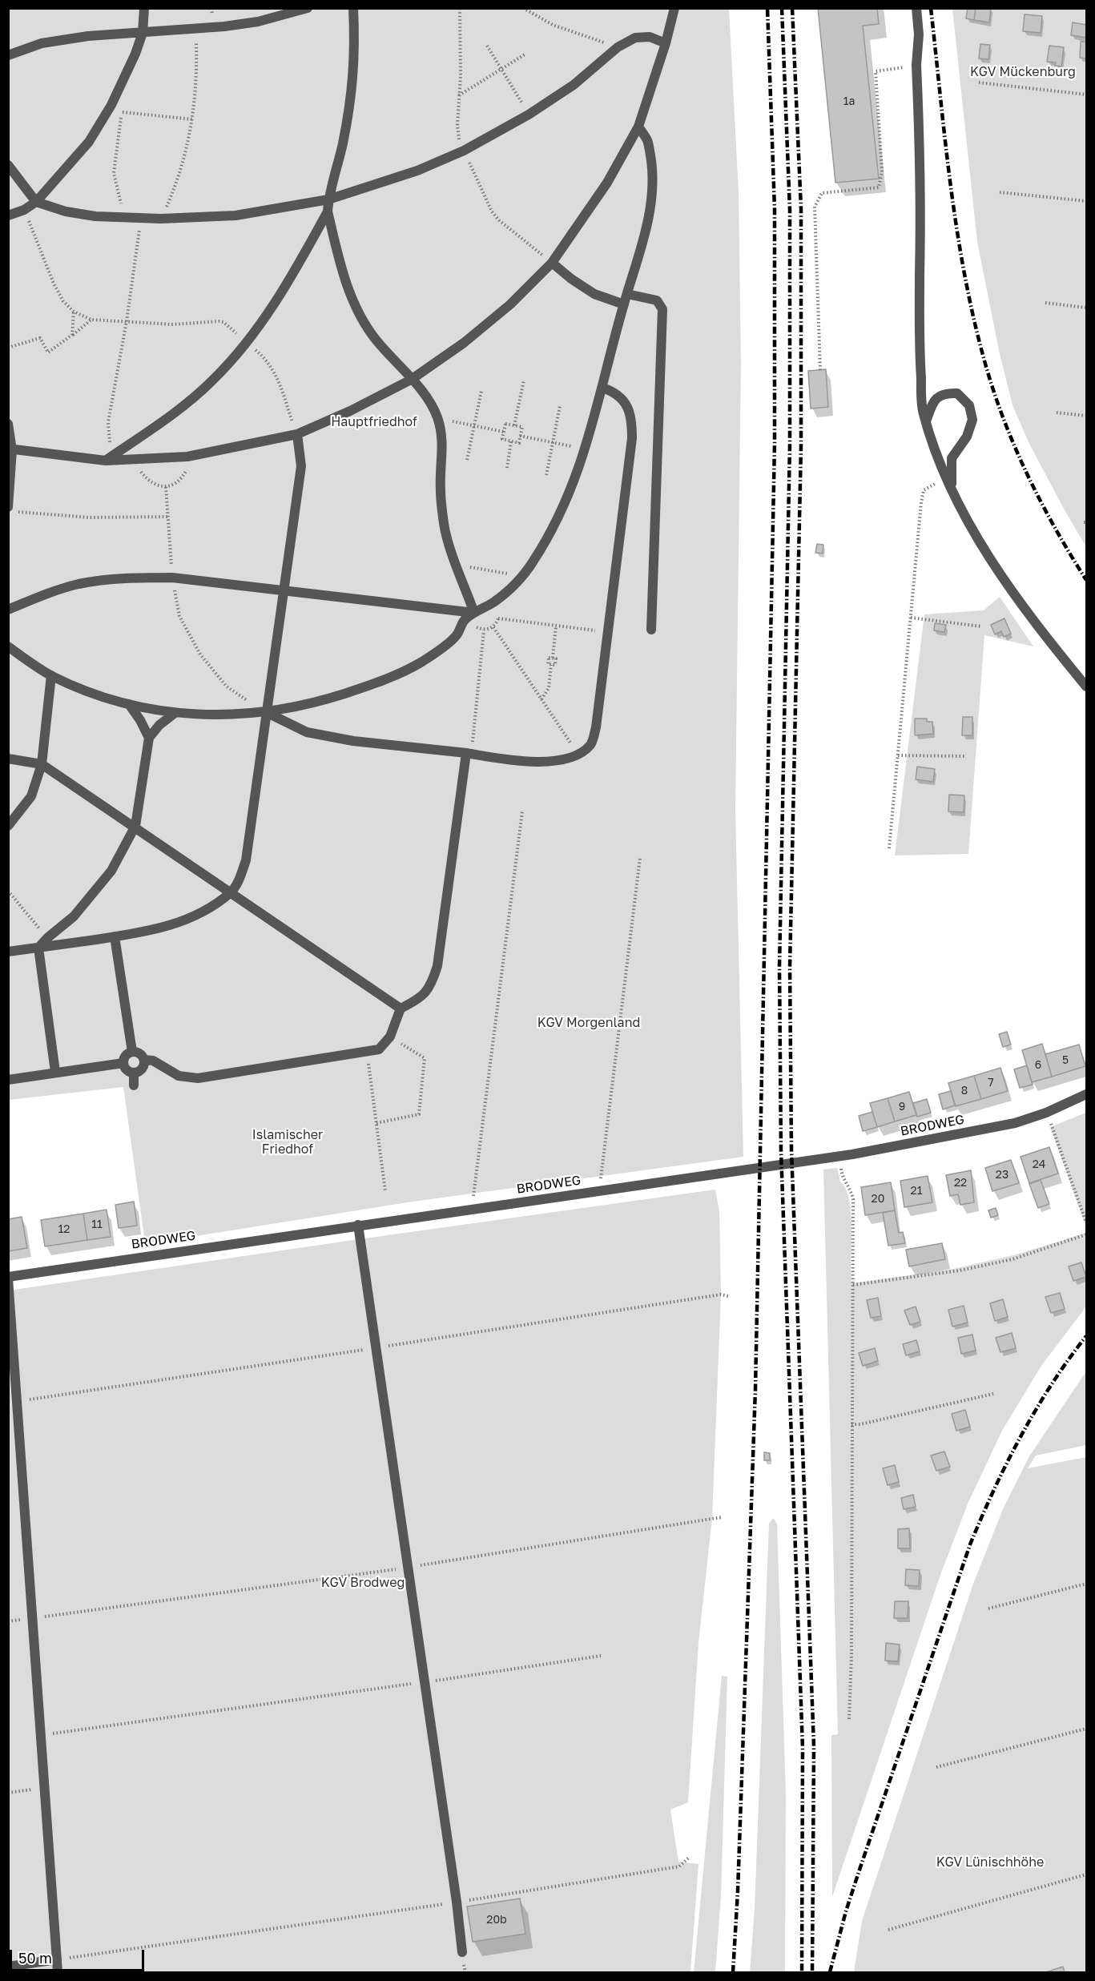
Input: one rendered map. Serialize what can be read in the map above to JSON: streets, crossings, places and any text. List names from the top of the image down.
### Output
{
  "streets": {
    "street": ["BRODWEG"]
  },
  "parks": [
    "KGV Mückenburg",
    "Hauptfriedhof",
    "KGV Morgenland",
    "Islamischer Friedhof",
    "KGV Brodweg",
    "KGV Lünischhöhe"
  ],
  "house_numbers": [
    "1a",
    "5",
    "6",
    "7",
    "8",
    "9",
    "24",
    "23",
    "22",
    "21",
    "20",
    "11",
    "12",
    "20b"
  ],
  "scale_bar": "50 m"
}
